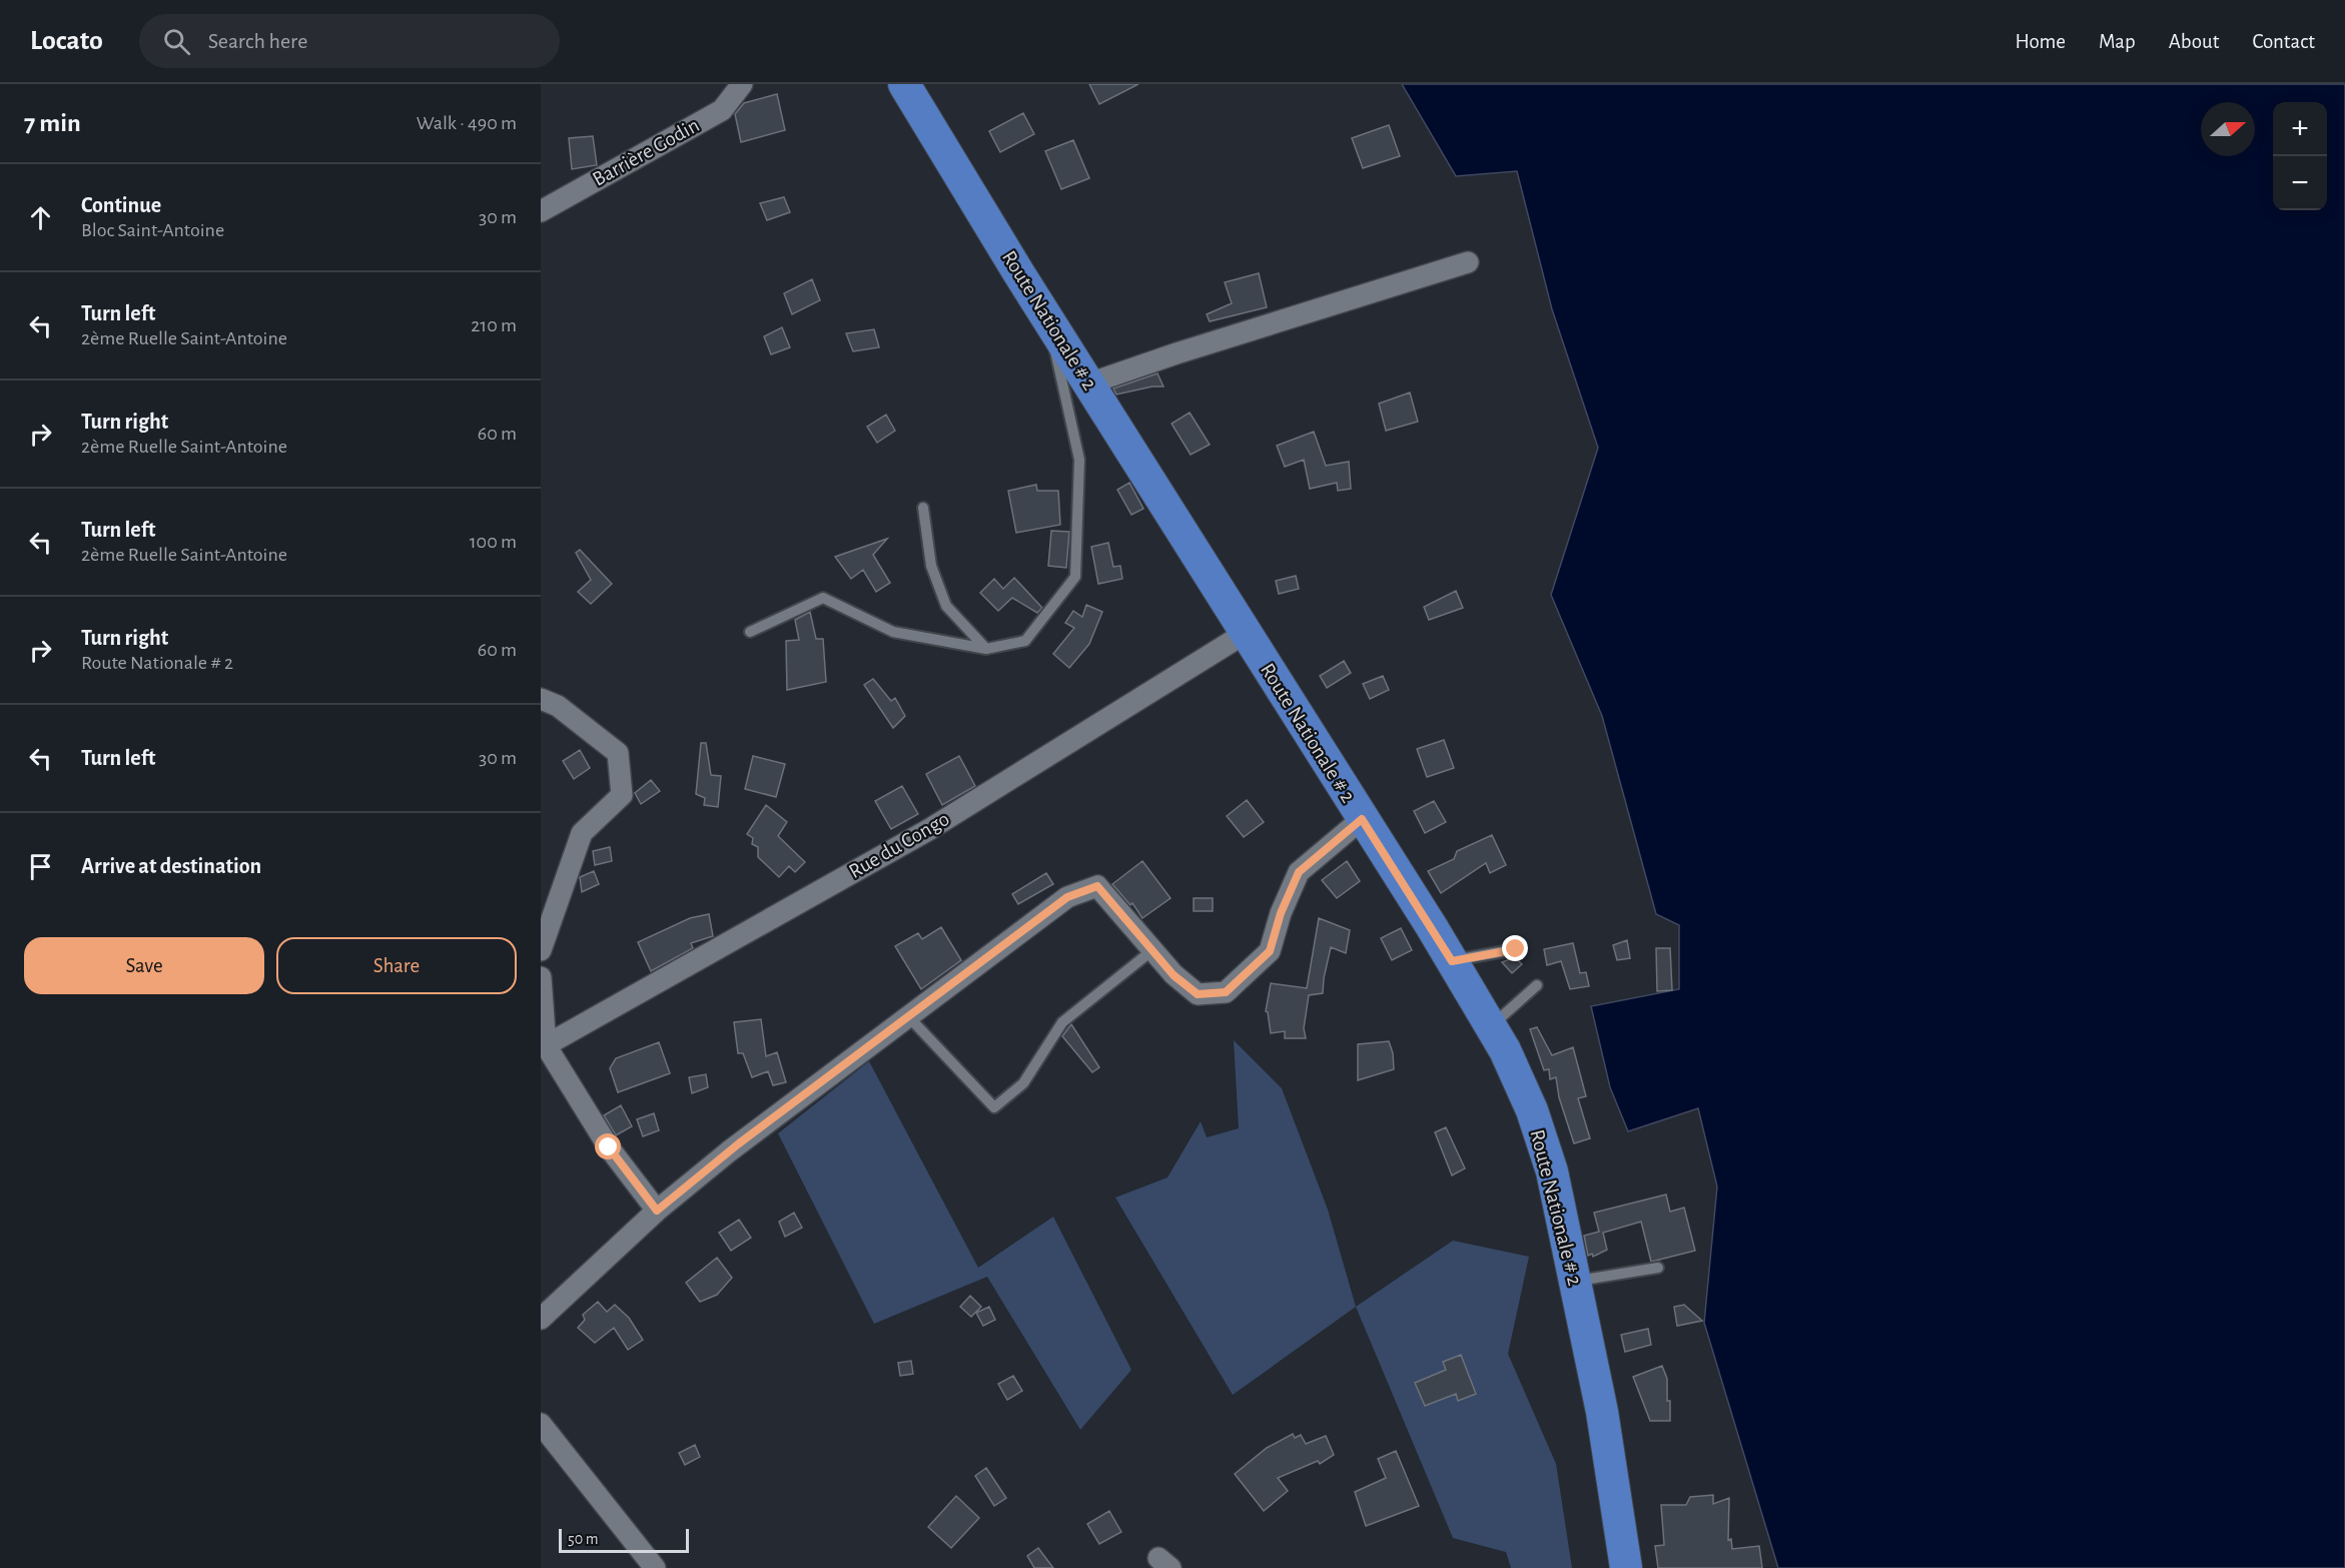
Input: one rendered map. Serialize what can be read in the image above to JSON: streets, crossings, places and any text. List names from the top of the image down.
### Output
{
  "streets": {
    "main road": ["Route Nationale # 2"],
    "street": ["Barrière Godin", "Rue du Congo"]
  },
  "crossings": [
    ["Route Nationale # 2", "Rue du Congo"]
  ],
  "scale_bar": "50 m",
  "north": "right",
  "page": {
    "header": "Locato",
    "search": "Search here",
    "nav": [
      "Home",
      "Map",
      "About",
      "Contact"
    ],
    "heading": ["7 min", "Walk · 490 m"],
    "map_buttons": ["+", "−"],
    "list": [
      ["Continue", "Bloc Saint-Antoine", "30 m"],
      ["Turn left", "2ème Ruelle Saint-Antoine", "210 m"],
      ["Turn right", "2ème Ruelle Saint-Antoine", "60 m"],
      ["Turn left", "2ème Ruelle Saint-Antoine", "100 m"],
      ["Turn right", "Route Nationale # 2", "60 m"],
      ["Turn left", "30 m"],
      "Arrive at destination"
    ],
    "buttons": ["Save", "Share"],
    "scale": "50 m"
  }
}
